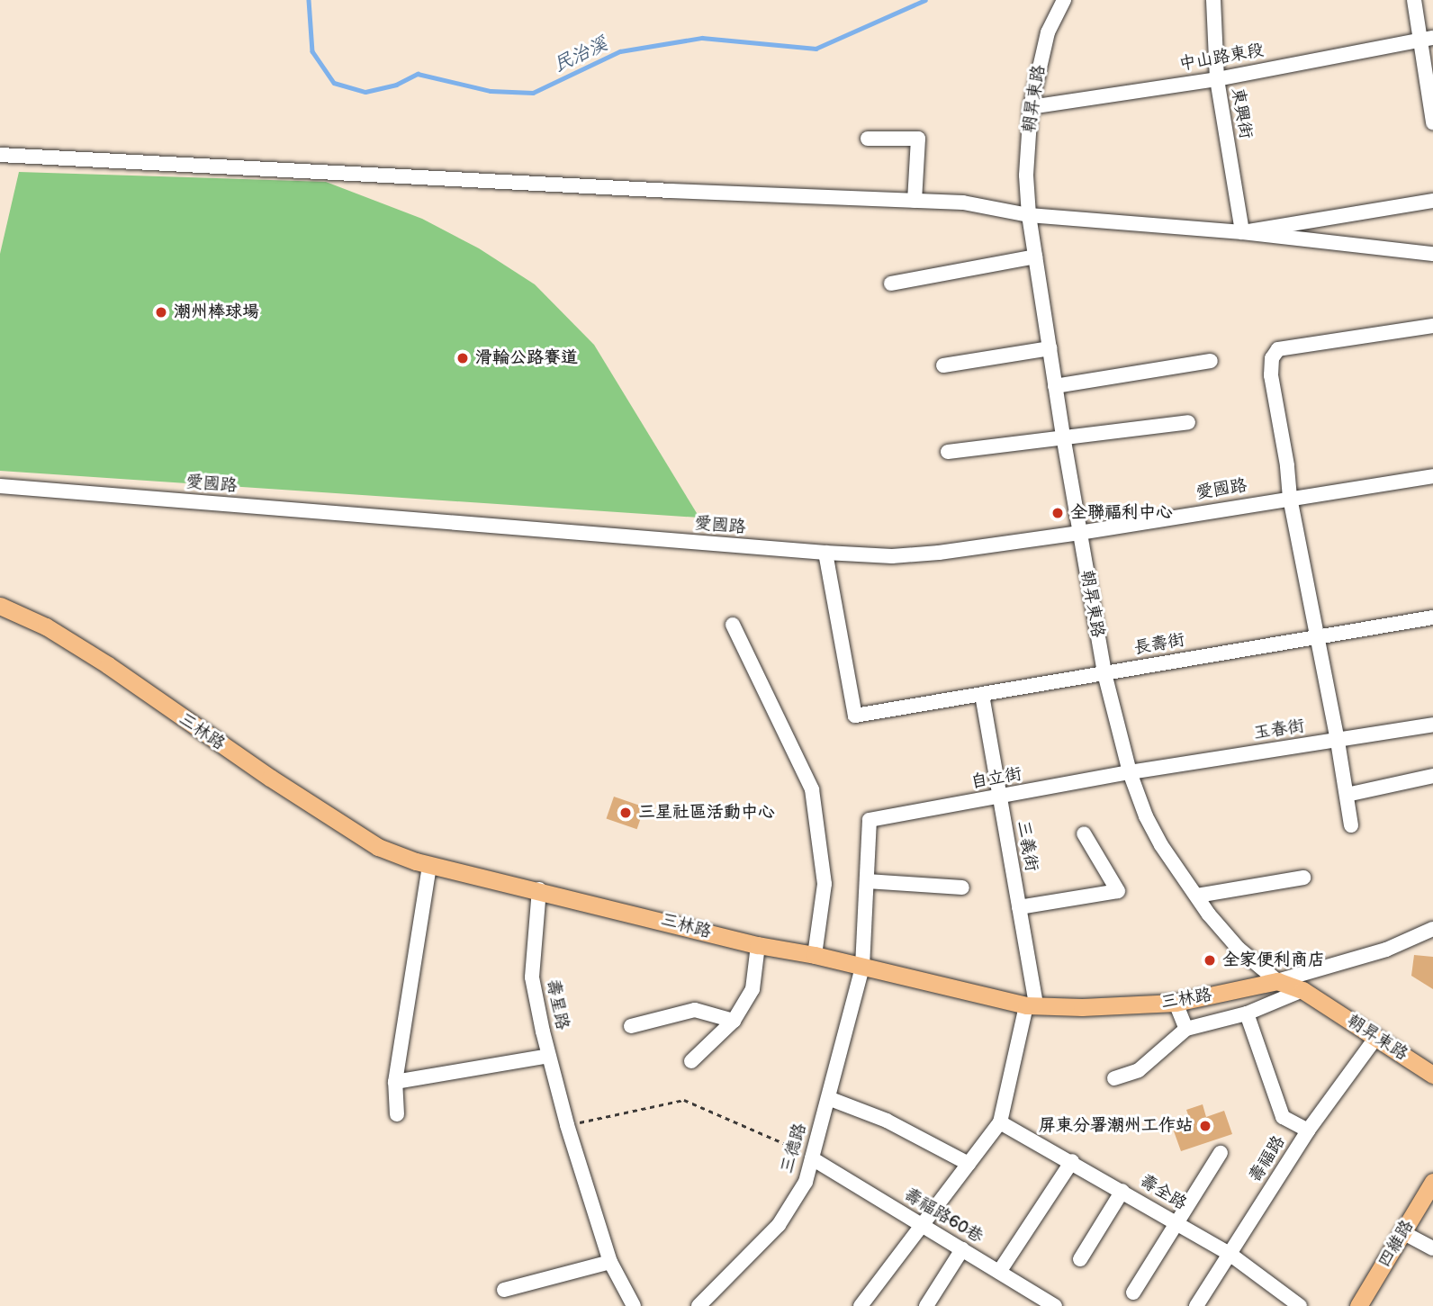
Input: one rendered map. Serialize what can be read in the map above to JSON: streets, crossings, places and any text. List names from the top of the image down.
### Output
{
  "streets": {
    "main road": ["朝昇東路", "三林路", "四維路"],
    "street": [
      "中山路東段",
      "東興街",
      "愛國路",
      "長壽街",
      "玉春街",
      "自立街",
      "三義街",
      "壽星路",
      "三德路",
      "壽福路",
      "壽全路",
      "壽福路60巷"
    ]
  },
  "crossings": [
    ["中山路東段", "朝昇東路"],
    ["中山路東段", "東興街"],
    ["朝昇東路", "愛國路"],
    ["朝昇東路", "長壽街"],
    ["朝昇東路", "玉春街"],
    ["朝昇東路", "三林路"],
    ["朝昇東路", "自立街"],
    ["朝昇東路", "壽福路"],
    ["愛國路", "長壽街"],
    ["長壽街", "三義街"],
    ["玉春街", "自立街"],
    ["三林路", "三義街"],
    ["三林路", "壽星路"],
    ["三林路", "三德路"],
    ["自立街", "三義街"],
    ["自立街", "三德路"],
    ["三德路", "壽福路60巷"],
    ["壽福路", "壽全路"]
  ],
  "water": ["民治溪"],
  "places": [
    "潮州棒球場",
    "滑輪公路賽道",
    "全聯福利中心",
    "三星社區活動中心",
    "全家便利商店",
    "屏東分署潮州工作站"
  ]
}
